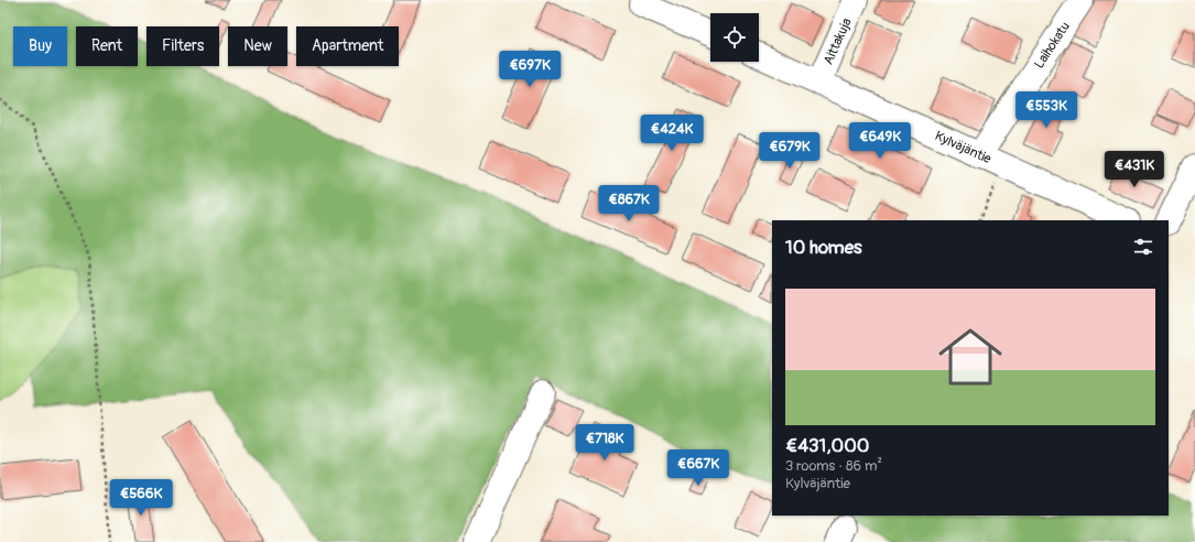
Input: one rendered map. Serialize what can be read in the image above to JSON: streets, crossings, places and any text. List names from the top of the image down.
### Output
{
  "streets": {
    "street": ["Aittakuja", "Laihokatu", "Kylväjäntie"]
  },
  "crossings": [
    ["Aittakuja", "Kylväjäntie"],
    ["Laihokatu", "Kylväjäntie"]
  ],
  "page": {
    "chip": [
      "Buy",
      "Rent",
      "Filters",
      "New",
      "Apartment"
    ],
    "price": [
      "€697K",
      "€553K",
      "€424K",
      "€649K",
      "€679K",
      "€431K",
      "€867K",
      "€718K",
      "€667K",
      "€566K"
    ],
    "heading": "10 homes",
    "list": [
      {
        "name": "€431,000",
        "note": "3 rooms · 86 m² · Kylväjäntie"
      }
    ]
  }
}
